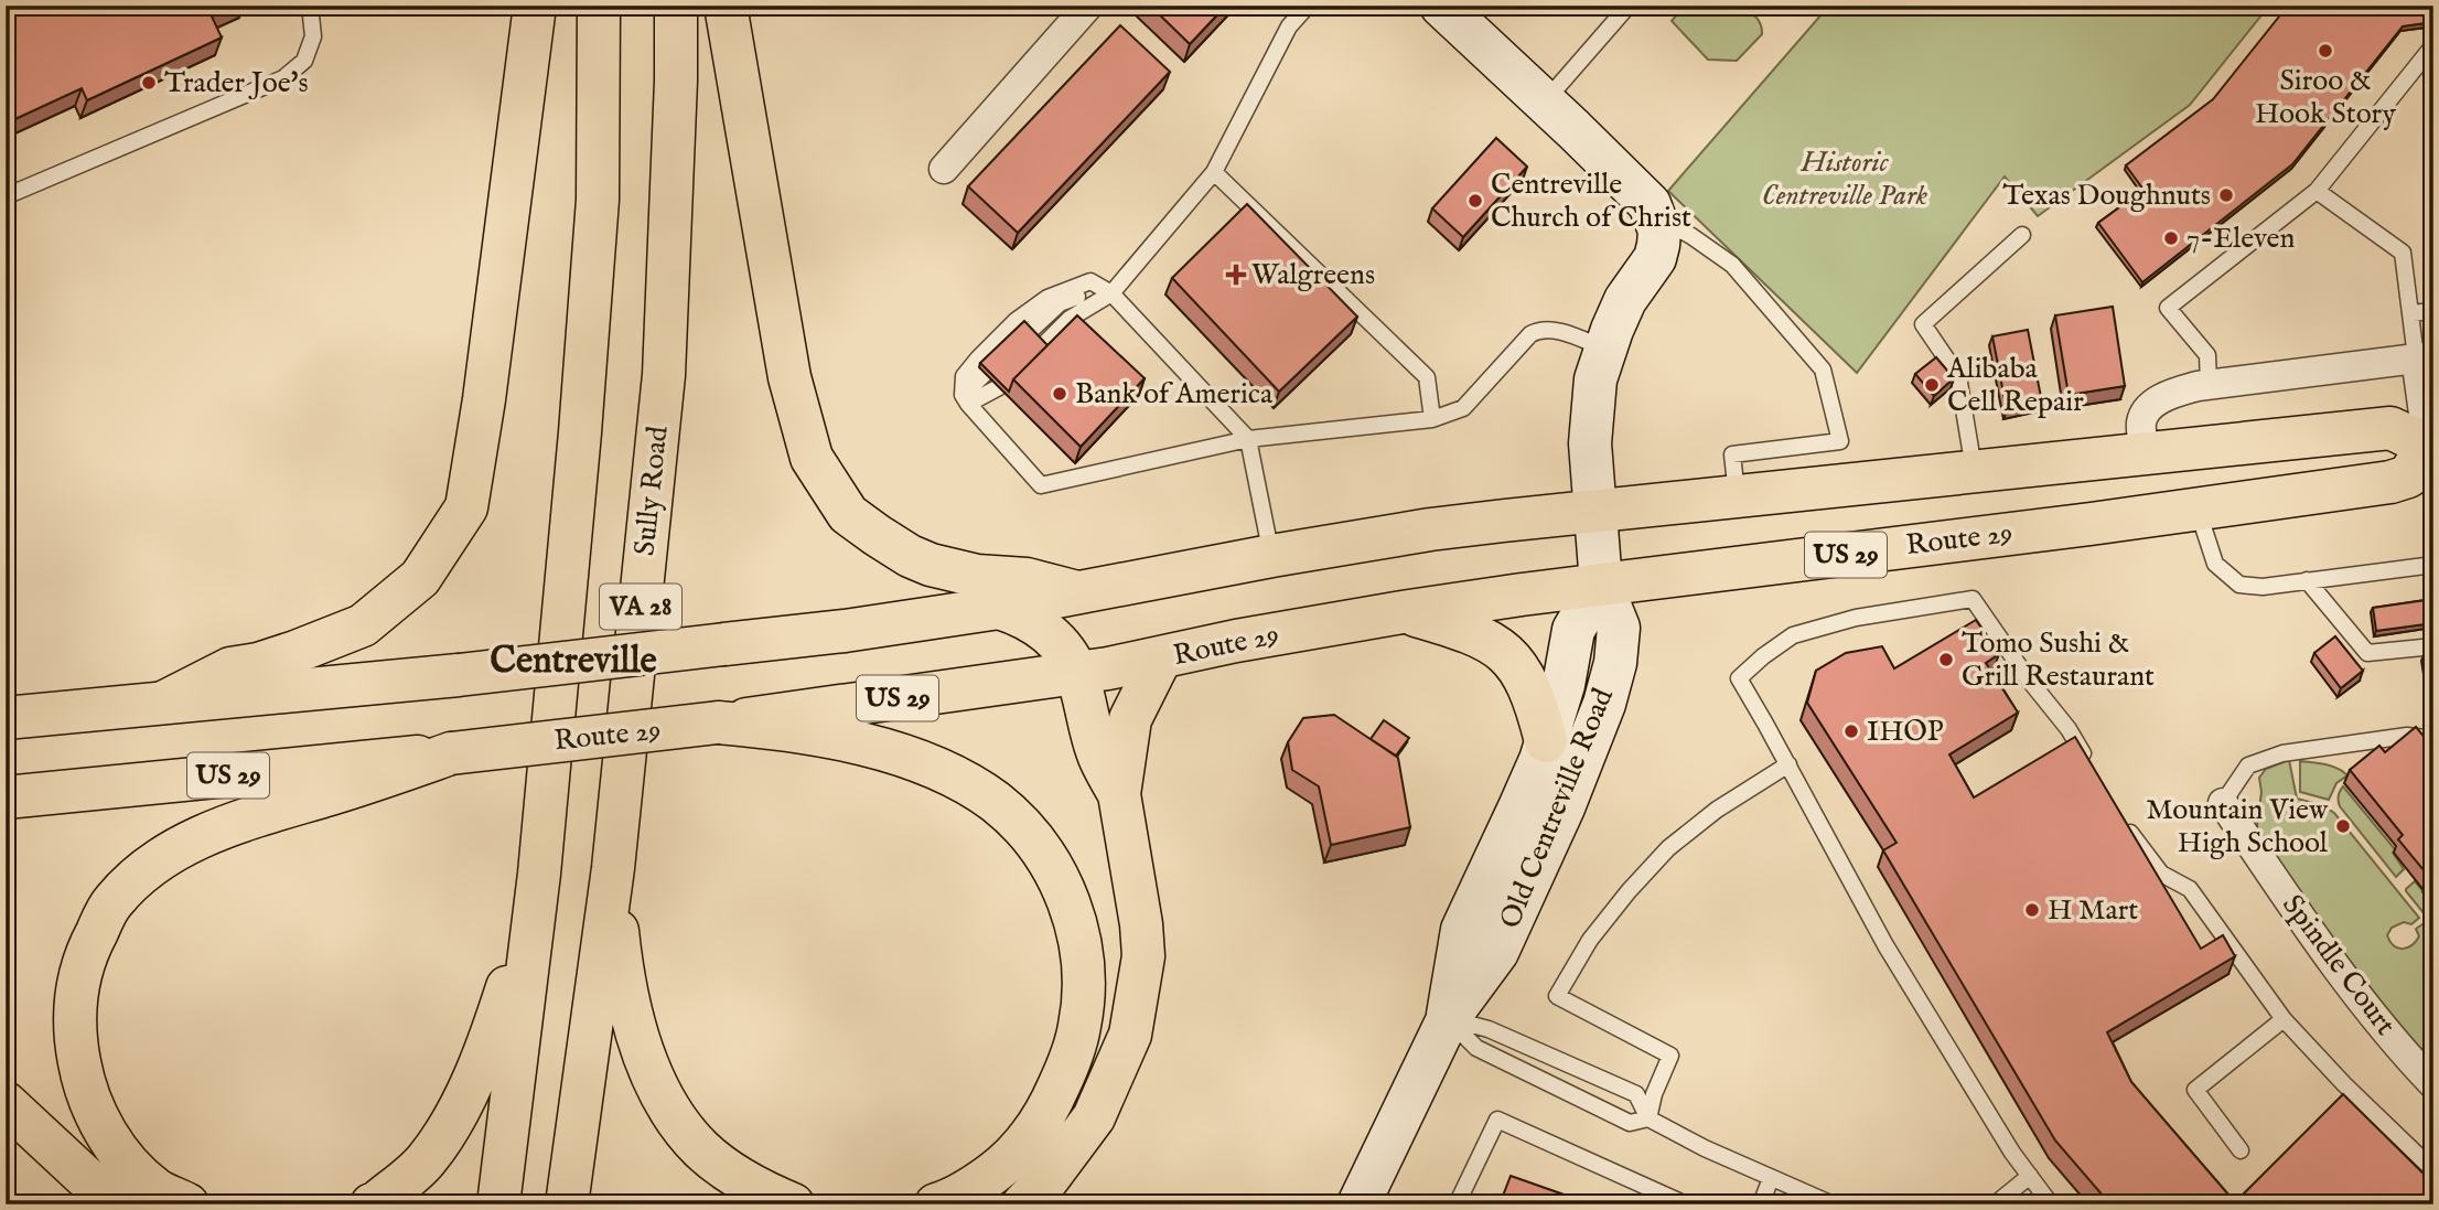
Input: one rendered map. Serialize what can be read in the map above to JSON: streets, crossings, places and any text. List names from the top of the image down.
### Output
{
  "streets": {
    "main road": [
      "Sully Road",
      "Route 29",
      "US 29",
      "VA 28"
    ],
    "street": ["Old Centreville Road", "Spindle Court"]
  },
  "crossings": [
    ["Route 29", "US 29"],
    ["Route 29", "Old Centreville Road"],
    ["US 29", "Old Centreville Road"]
  ],
  "districts": ["Centreville"],
  "parks": ["Historic Centreville Park"],
  "places": {
    "other": [
      "Siroo & Hook Story",
      "Trader Joe's",
      "Texas Doughnuts",
      "Centreville Church of Christ",
      "7-Eleven",
      "Alibaba Cell Repair",
      "Bank of America",
      "Tomo Sushi & Grill Restaurant",
      "IHOP",
      "Mountain View High School",
      "H Mart"
    ],
    "health": ["Walgreens"]
  }
}
